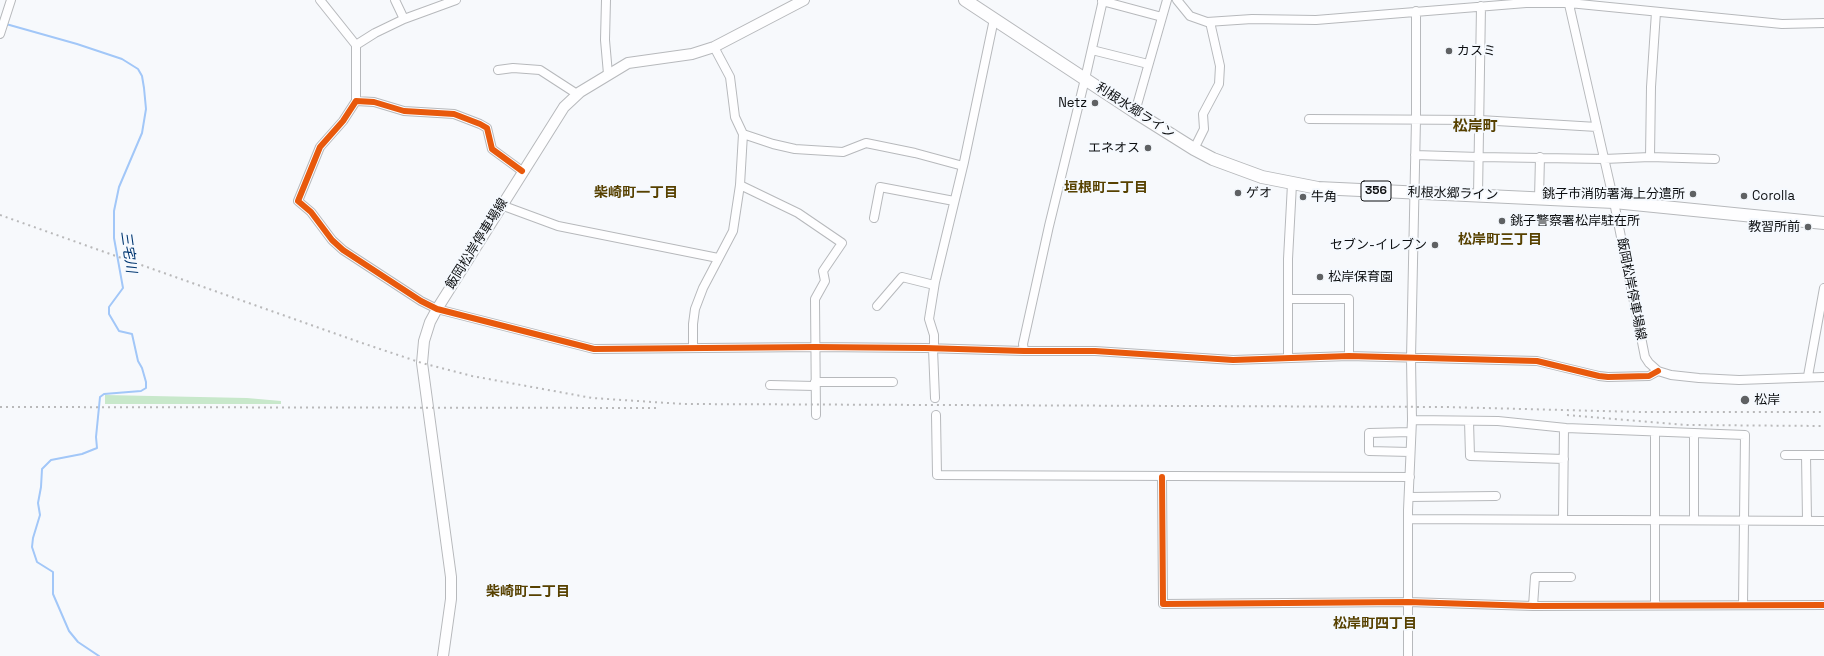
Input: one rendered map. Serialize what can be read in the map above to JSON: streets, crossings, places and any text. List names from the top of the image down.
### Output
{
  "streets": {
    "highway": ["利根水郷ライン", "356"],
    "main road": ["飯岡松岸停車場線"]
  },
  "crossings": [
    ["利根水郷ライン", "飯岡松岸停車場線"]
  ],
  "districts": [
    "松岸町",
    "垣根町二丁目",
    "柴崎町一丁目",
    "松岸町三丁目",
    "柴崎町二丁目",
    "松岸町四丁目"
  ],
  "water": ["三宅川"],
  "places": [
    "カスミ",
    "Netz",
    "エネオス",
    "ゲオ",
    "銚子市消防署海上分遣所",
    "Corolla",
    "牛角",
    "銚子警察署松岸駐在所",
    "教習所前",
    "セブン-イレブン",
    "松岸保育園",
    "松岸"
  ]
}
